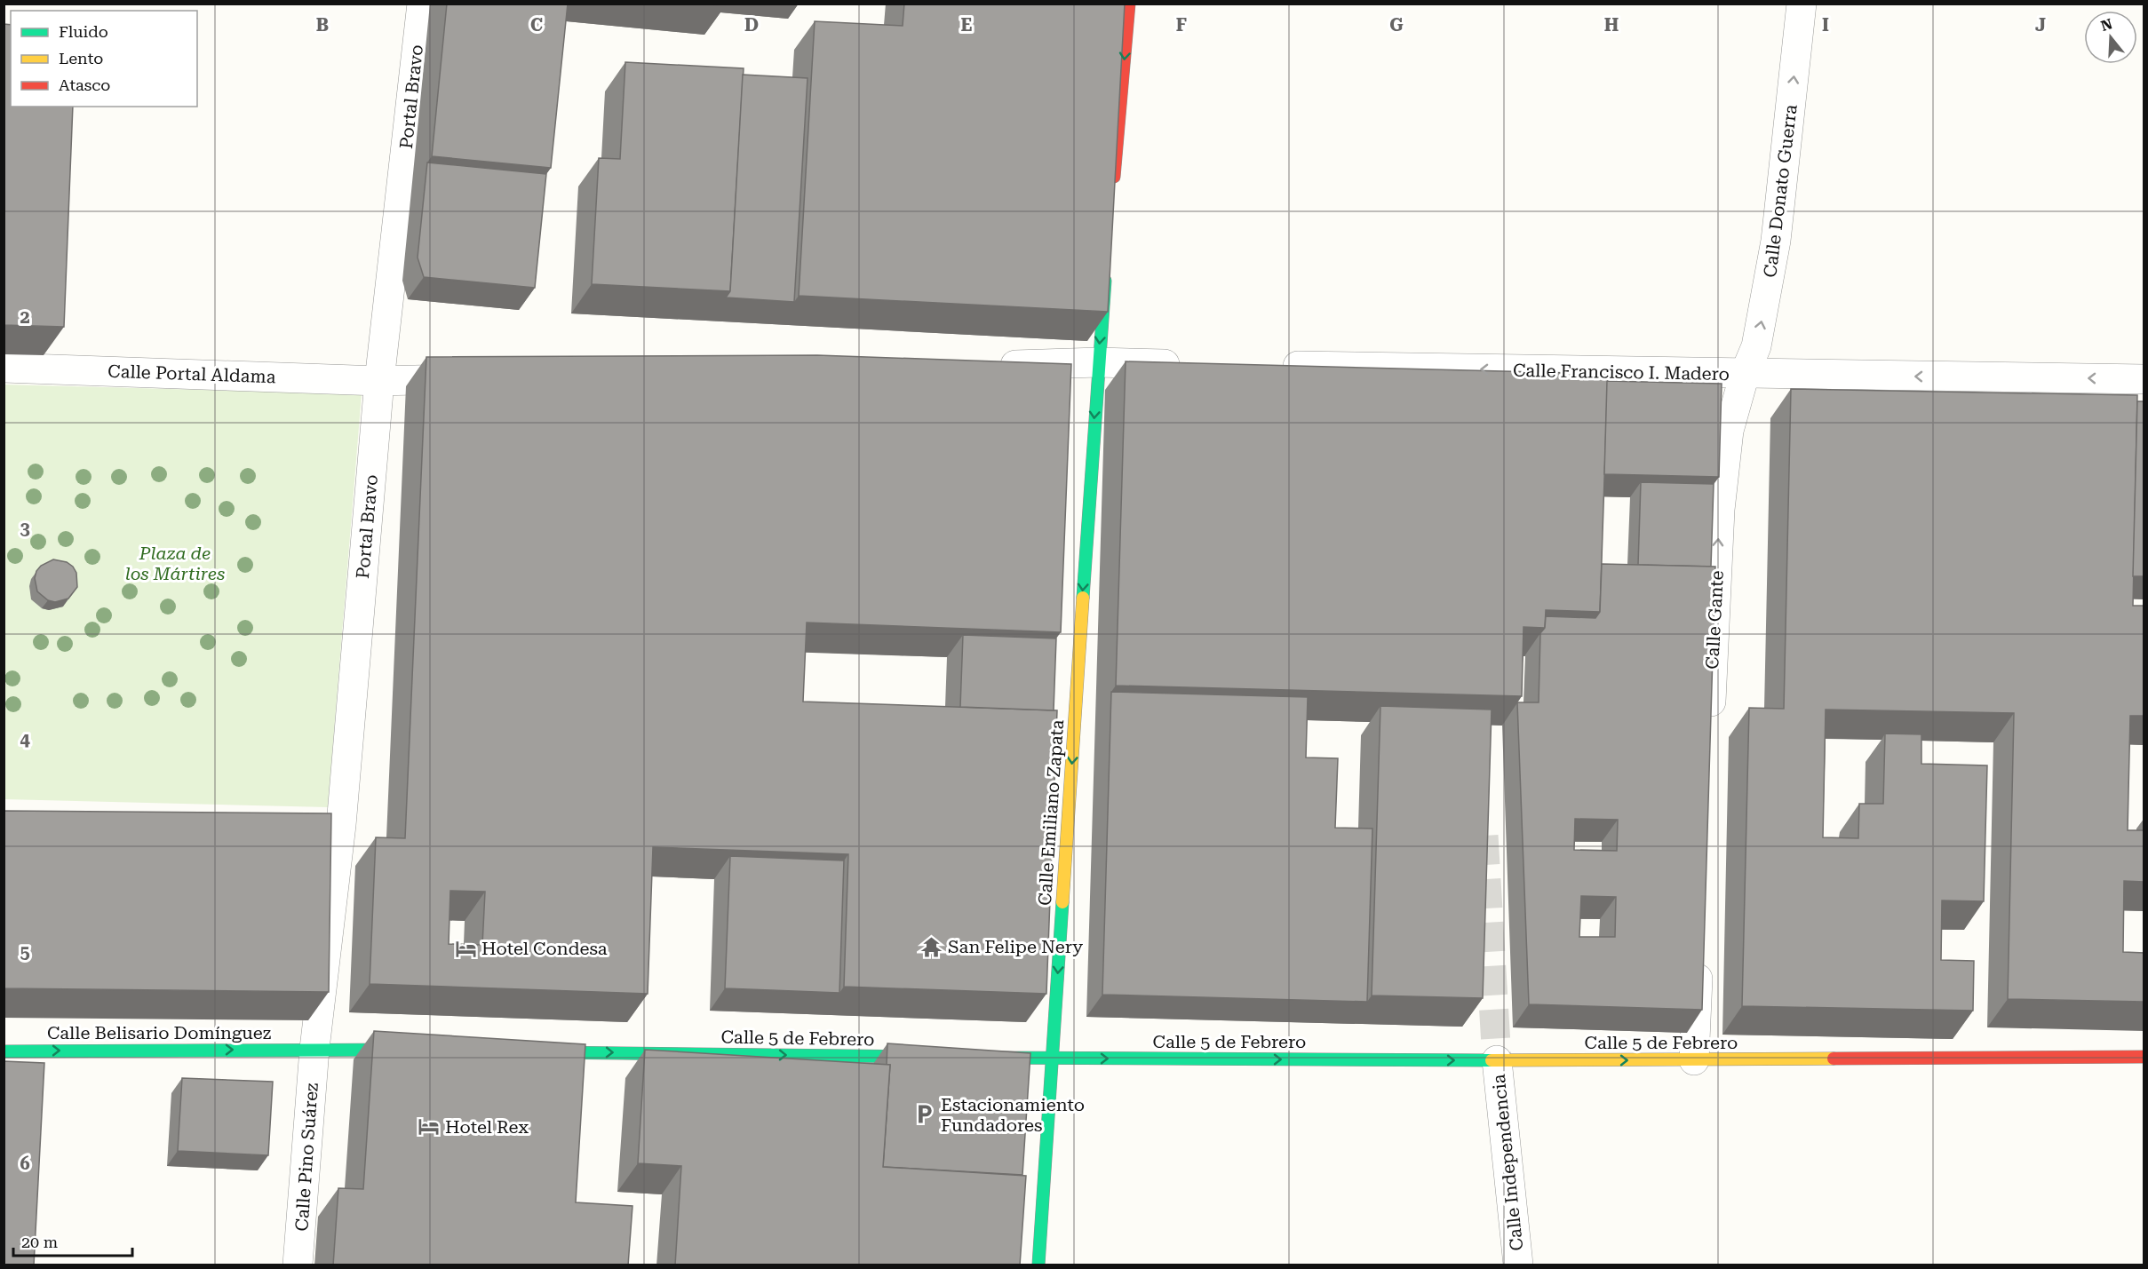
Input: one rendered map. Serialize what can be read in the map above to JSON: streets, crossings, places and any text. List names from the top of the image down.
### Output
{
  "streets": {
    "street": [
      "Portal Bravo",
      "Calle Donato Guerra",
      "Calle Francisco I. Madero",
      "Calle Portal Aldama",
      "Calle Gante",
      "Calle Emiliano Zapata",
      "Calle Belisario Domínguez",
      "Calle 5 de Febrero",
      "Calle Pino Suárez",
      "Calle Independencia"
    ]
  },
  "crossings": [
    ["Portal Bravo", "Calle Portal Aldama"],
    ["Portal Bravo", "Calle Belisario Domínguez"],
    ["Portal Bravo", "Calle Pino Suárez"],
    ["Calle Donato Guerra", "Calle Francisco I. Madero"],
    ["Calle Donato Guerra", "Calle Gante"],
    ["Calle Francisco I. Madero", "Calle Gante"],
    ["Calle Emiliano Zapata", "Calle 5 de Febrero"],
    ["Calle Belisario Domínguez", "Calle Pino Suárez"],
    ["Calle 5 de Febrero", "Calle Independencia"]
  ],
  "one_way": [
    "Calle Donato Guerra",
    "Calle Francisco I. Madero",
    "Calle Gante",
    "Calle Emiliano Zapata",
    "Calle Belisario Domínguez",
    "Calle 5 de Febrero"
  ],
  "parks": ["Plaza de los Mártires"],
  "places": {
    "temple": ["San Felipe Nery"],
    "hotel": ["Hotel Condesa", "Hotel Rex"],
    "parking": ["Estacionamiento Fundadores"]
  },
  "legend": ["Fluido", "Lento", "Atasco"],
  "scale_bar": "20 m",
  "north": "top",
  "grid": {
    "columns": [
      "B",
      "C",
      "D",
      "E",
      "F",
      "G",
      "H",
      "I",
      "J"
    ],
    "rows": [
      "2",
      "3",
      "4",
      "5",
      "6"
    ]
  }
}
